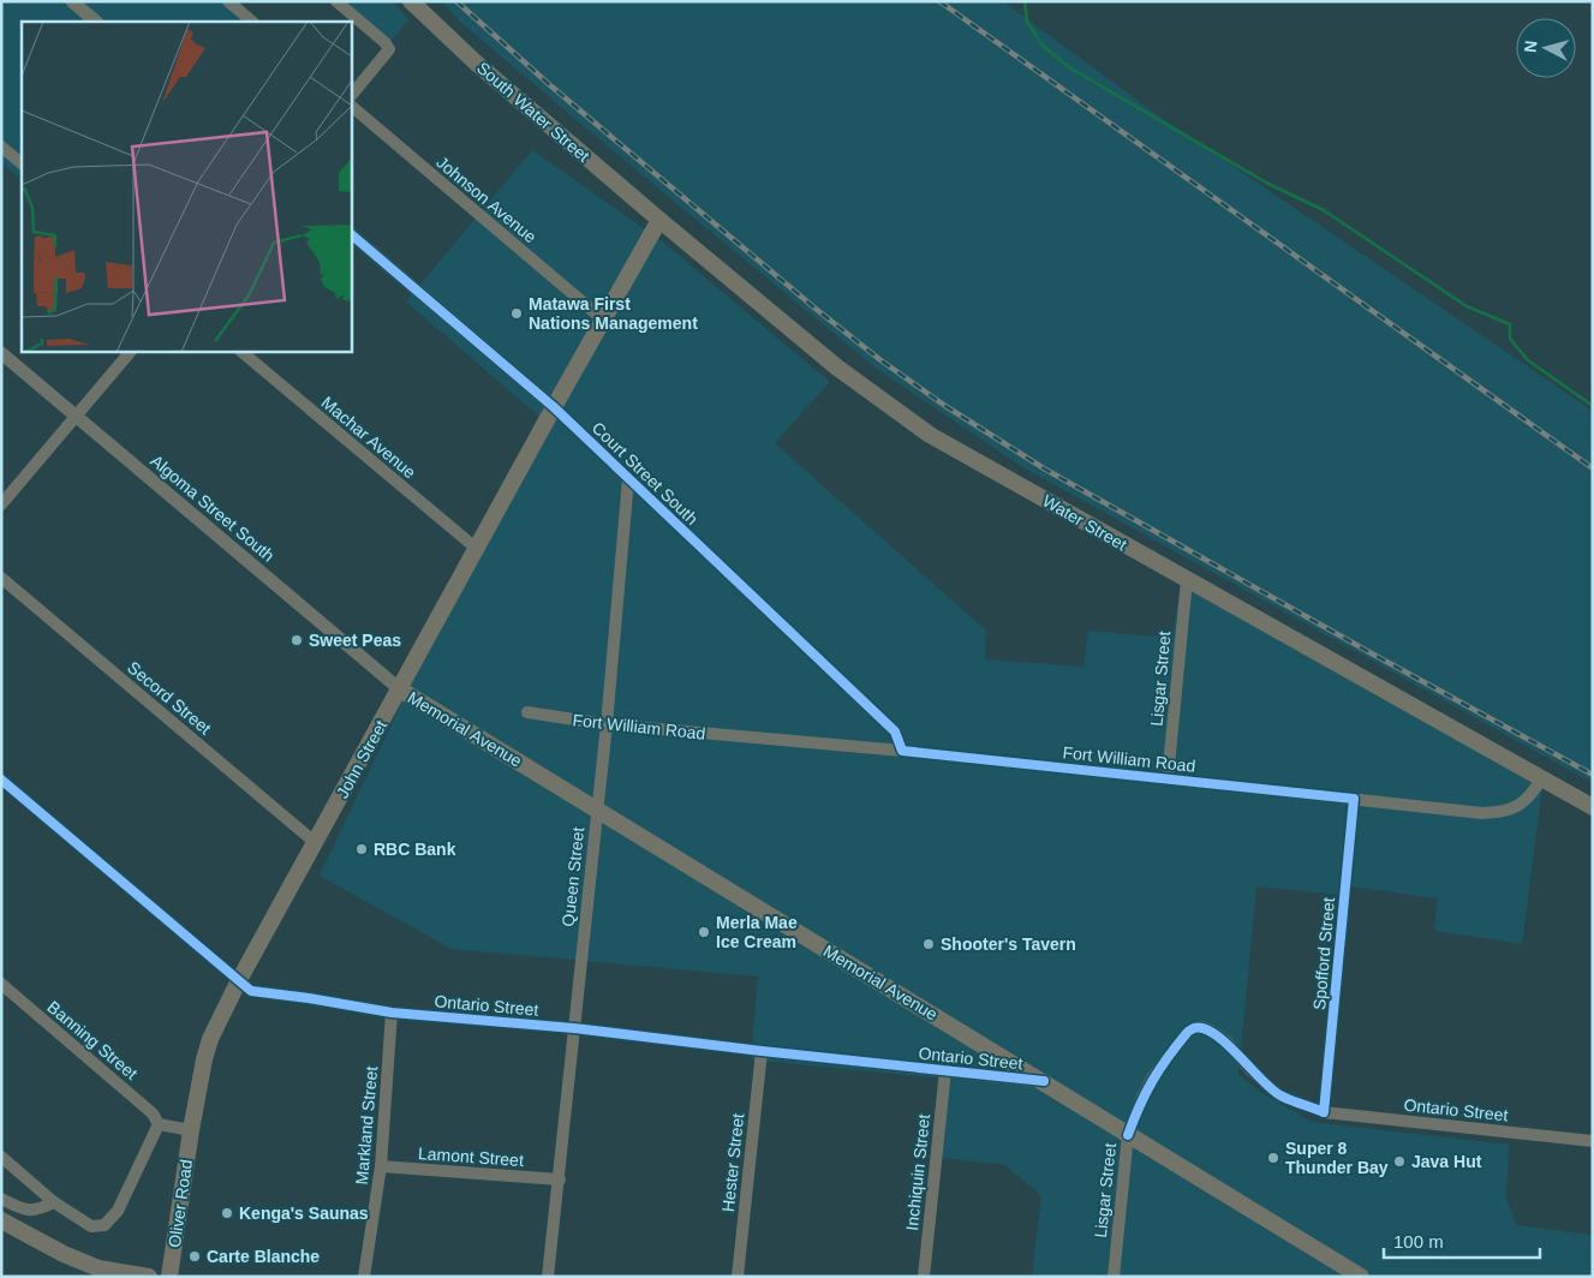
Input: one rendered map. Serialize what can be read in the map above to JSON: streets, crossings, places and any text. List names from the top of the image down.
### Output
{
  "streets": {
    "main road": [
      "South Water Street",
      "Water Street",
      "Memorial Avenue",
      "John Street",
      "Oliver Road"
    ],
    "street": [
      "Johnson Avenue",
      "Machar Avenue",
      "Court Street South",
      "Algoma Street South",
      "Lisgar Street",
      "Secord Street",
      "Fort William Road",
      "Queen Street",
      "Spofford Street",
      "Ontario Street",
      "Banning Street",
      "Markland Street",
      "Lamont Street",
      "Hester Street",
      "Inchiquin Street"
    ]
  },
  "crossings": [
    ["South Water Street", "Water Street"],
    ["South Water Street", "John Street"],
    ["Johnson Avenue", "John Street"],
    ["Machar Avenue", "John Street"],
    ["Court Street South", "Fort William Road"],
    ["Court Street South", "John Street"],
    ["Court Street South", "Queen Street"],
    ["Algoma Street South", "Memorial Avenue"],
    ["Algoma Street South", "John Street"],
    ["Water Street", "Lisgar Street"],
    ["Water Street", "Fort William Road"],
    ["Water Street", "John Street"],
    ["Lisgar Street", "Fort William Road"],
    ["Lisgar Street", "Memorial Avenue"],
    ["Lisgar Street", "Ontario Street"],
    ["Secord Street", "John Street"],
    ["Fort William Road", "Queen Street"],
    ["Fort William Road", "Spofford Street"],
    ["Memorial Avenue", "John Street"],
    ["Memorial Avenue", "Queen Street"],
    ["Memorial Avenue", "Ontario Street"],
    ["John Street", "Ontario Street"],
    ["John Street", "Oliver Road"],
    ["Queen Street", "Ontario Street"],
    ["Queen Street", "Lamont Street"],
    ["Spofford Street", "Ontario Street"],
    ["Ontario Street", "Markland Street"],
    ["Ontario Street", "Hester Street"],
    ["Ontario Street", "Inchiquin Street"],
    ["Markland Street", "Lamont Street"]
  ],
  "places": [
    "Matawa First Nations Management",
    "Sweet Peas",
    "RBC Bank",
    "Merla Mae Ice Cream",
    "Shooter's Tavern",
    "Super 8 Thunder Bay",
    "Java Hut",
    "Kenga's Saunas",
    "Carte Blanche"
  ],
  "scale_bar": "100 m",
  "north": "left"
}
